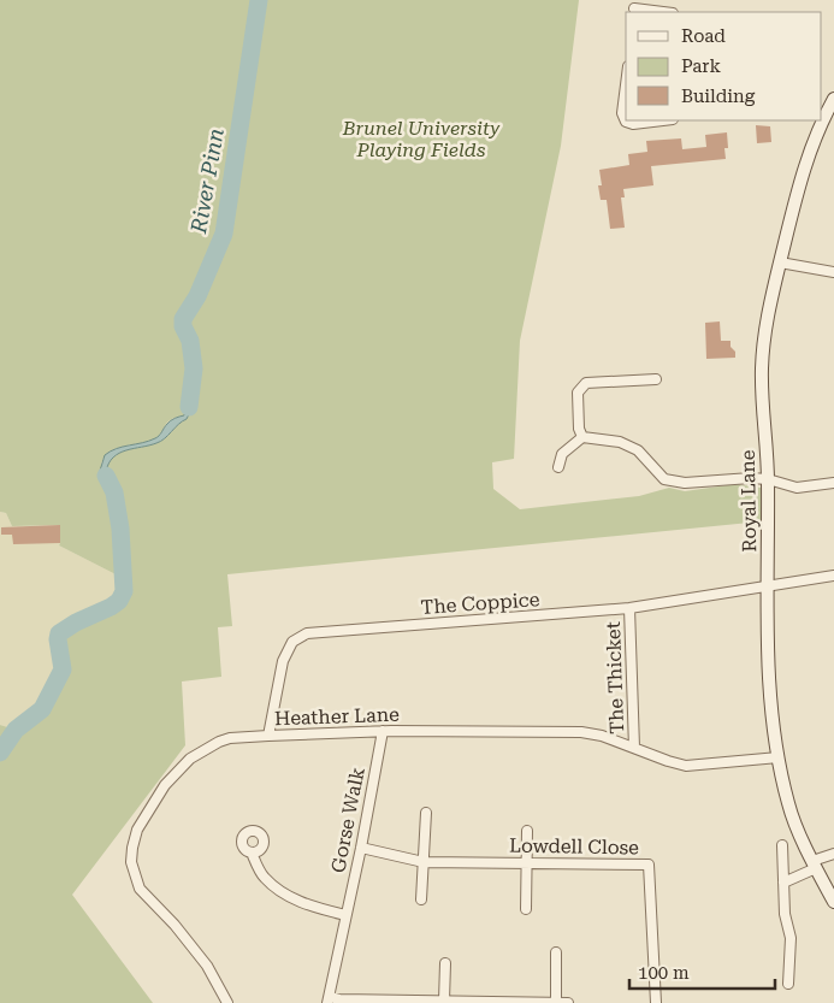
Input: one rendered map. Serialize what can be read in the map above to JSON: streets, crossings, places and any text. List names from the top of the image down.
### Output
{
  "streets": {
    "street": [
      "Royal Lane",
      "The Coppice",
      "The Thicket",
      "Heather Lane",
      "Gorse Walk",
      "Lowdell Close"
    ]
  },
  "crossings": [
    ["Royal Lane", "The Coppice"],
    ["Royal Lane", "Heather Lane"],
    ["The Coppice", "The Thicket"],
    ["The Coppice", "Heather Lane"],
    ["The Thicket", "Heather Lane"],
    ["Heather Lane", "Gorse Walk"],
    ["Gorse Walk", "Lowdell Close"]
  ],
  "water": ["River Pinn"],
  "parks": ["Brunel University Playing Fields"],
  "legend": ["Road", "Park", "Building"],
  "scale_bar": "100 m"
}
